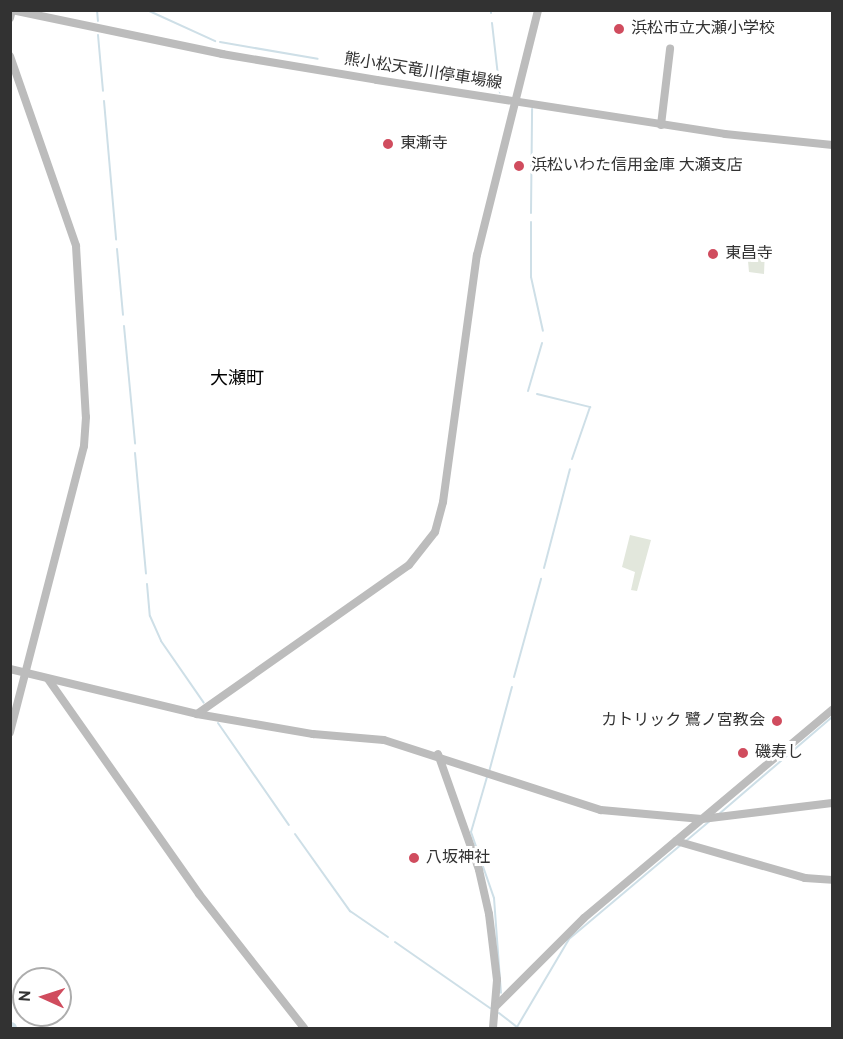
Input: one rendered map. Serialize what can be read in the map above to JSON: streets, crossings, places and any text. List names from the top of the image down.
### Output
{
  "streets": {
    "street": ["熊小松天竜川停車場線"]
  },
  "districts": ["大瀬町"],
  "places": [
    "浜松市立大瀬小学校",
    "東漸寺",
    "浜松いわた信用金庫 大瀬支店",
    "東昌寺",
    "カトリック 鷺ノ宮教会",
    "磯寿し",
    "八坂神社"
  ],
  "north": "left"
}
